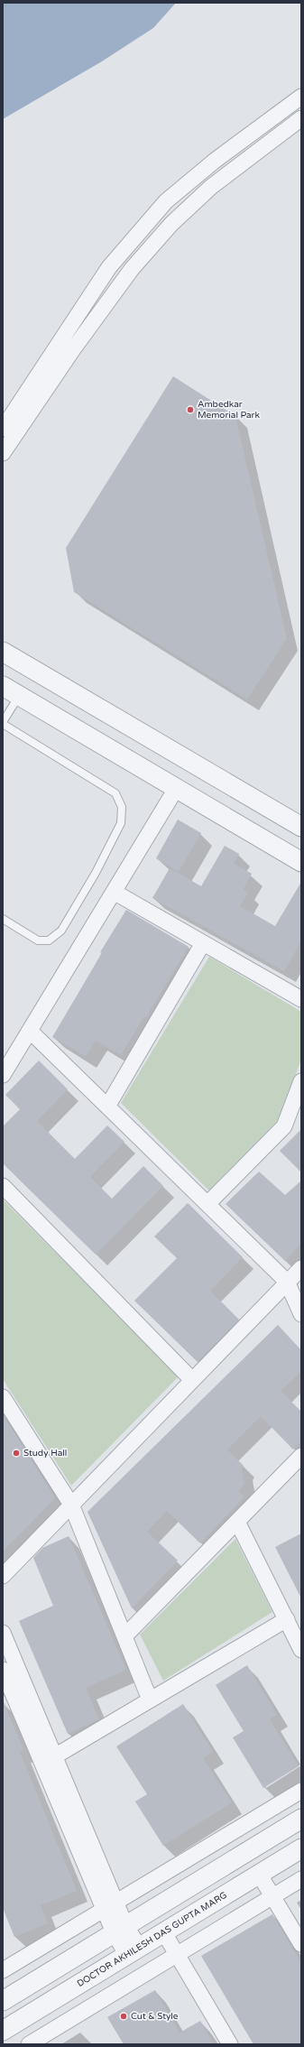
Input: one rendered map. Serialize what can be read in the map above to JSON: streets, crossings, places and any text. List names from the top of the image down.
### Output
{
  "streets": {
    "street": ["DOCTOR AKHILESH DAS GUPTA MARG"]
  },
  "places": ["Ambedkar Memorial Park", "Study Hall", "Cut & Style"]
}
